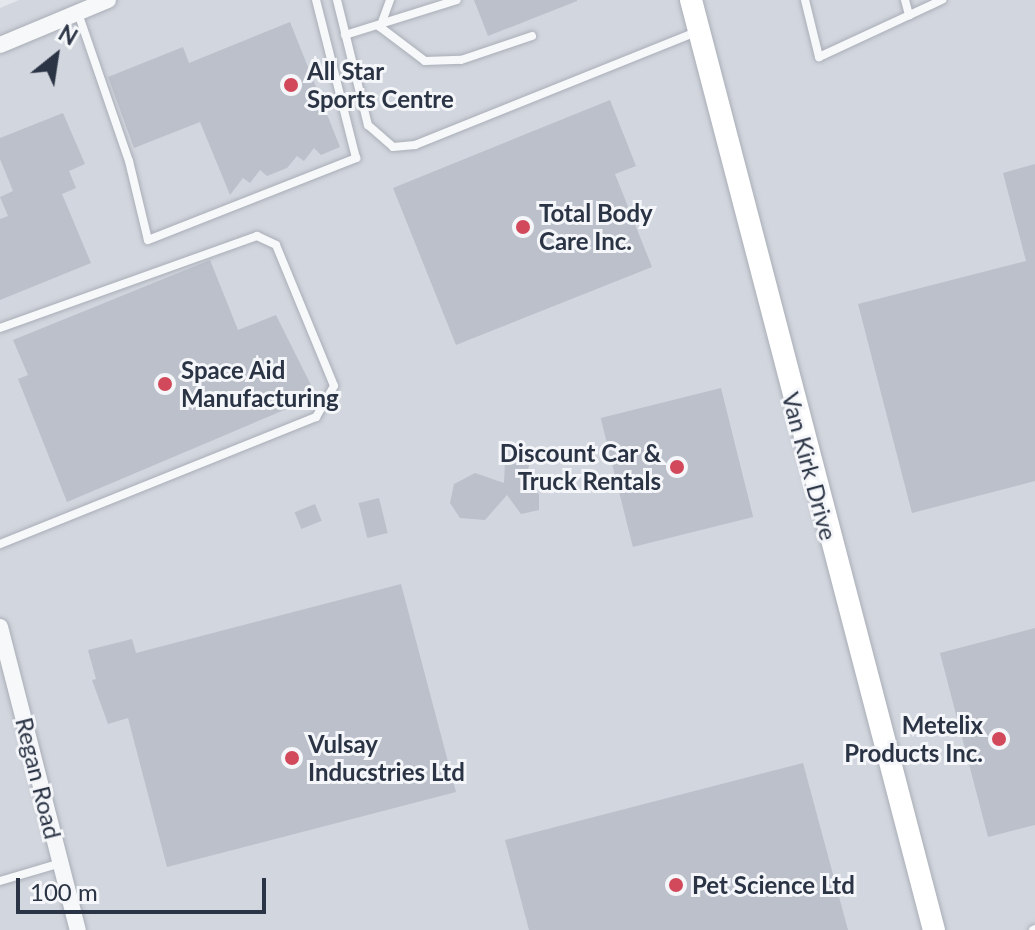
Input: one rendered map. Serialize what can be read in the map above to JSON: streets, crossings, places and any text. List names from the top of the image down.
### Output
{
  "streets": {
    "street": ["Van Kirk Drive", "Regan Road"]
  },
  "places": [
    "All Star Sports Centre",
    "Total Body Care Inc.",
    "Space Aid Manufacturing",
    "Discount Car & Truck Rentals",
    "Metelix Products Inc.",
    "Vulsay Inducstries Ltd",
    "Pet Science Ltd"
  ],
  "scale_bar": "100 m",
  "north": "top right"
}
